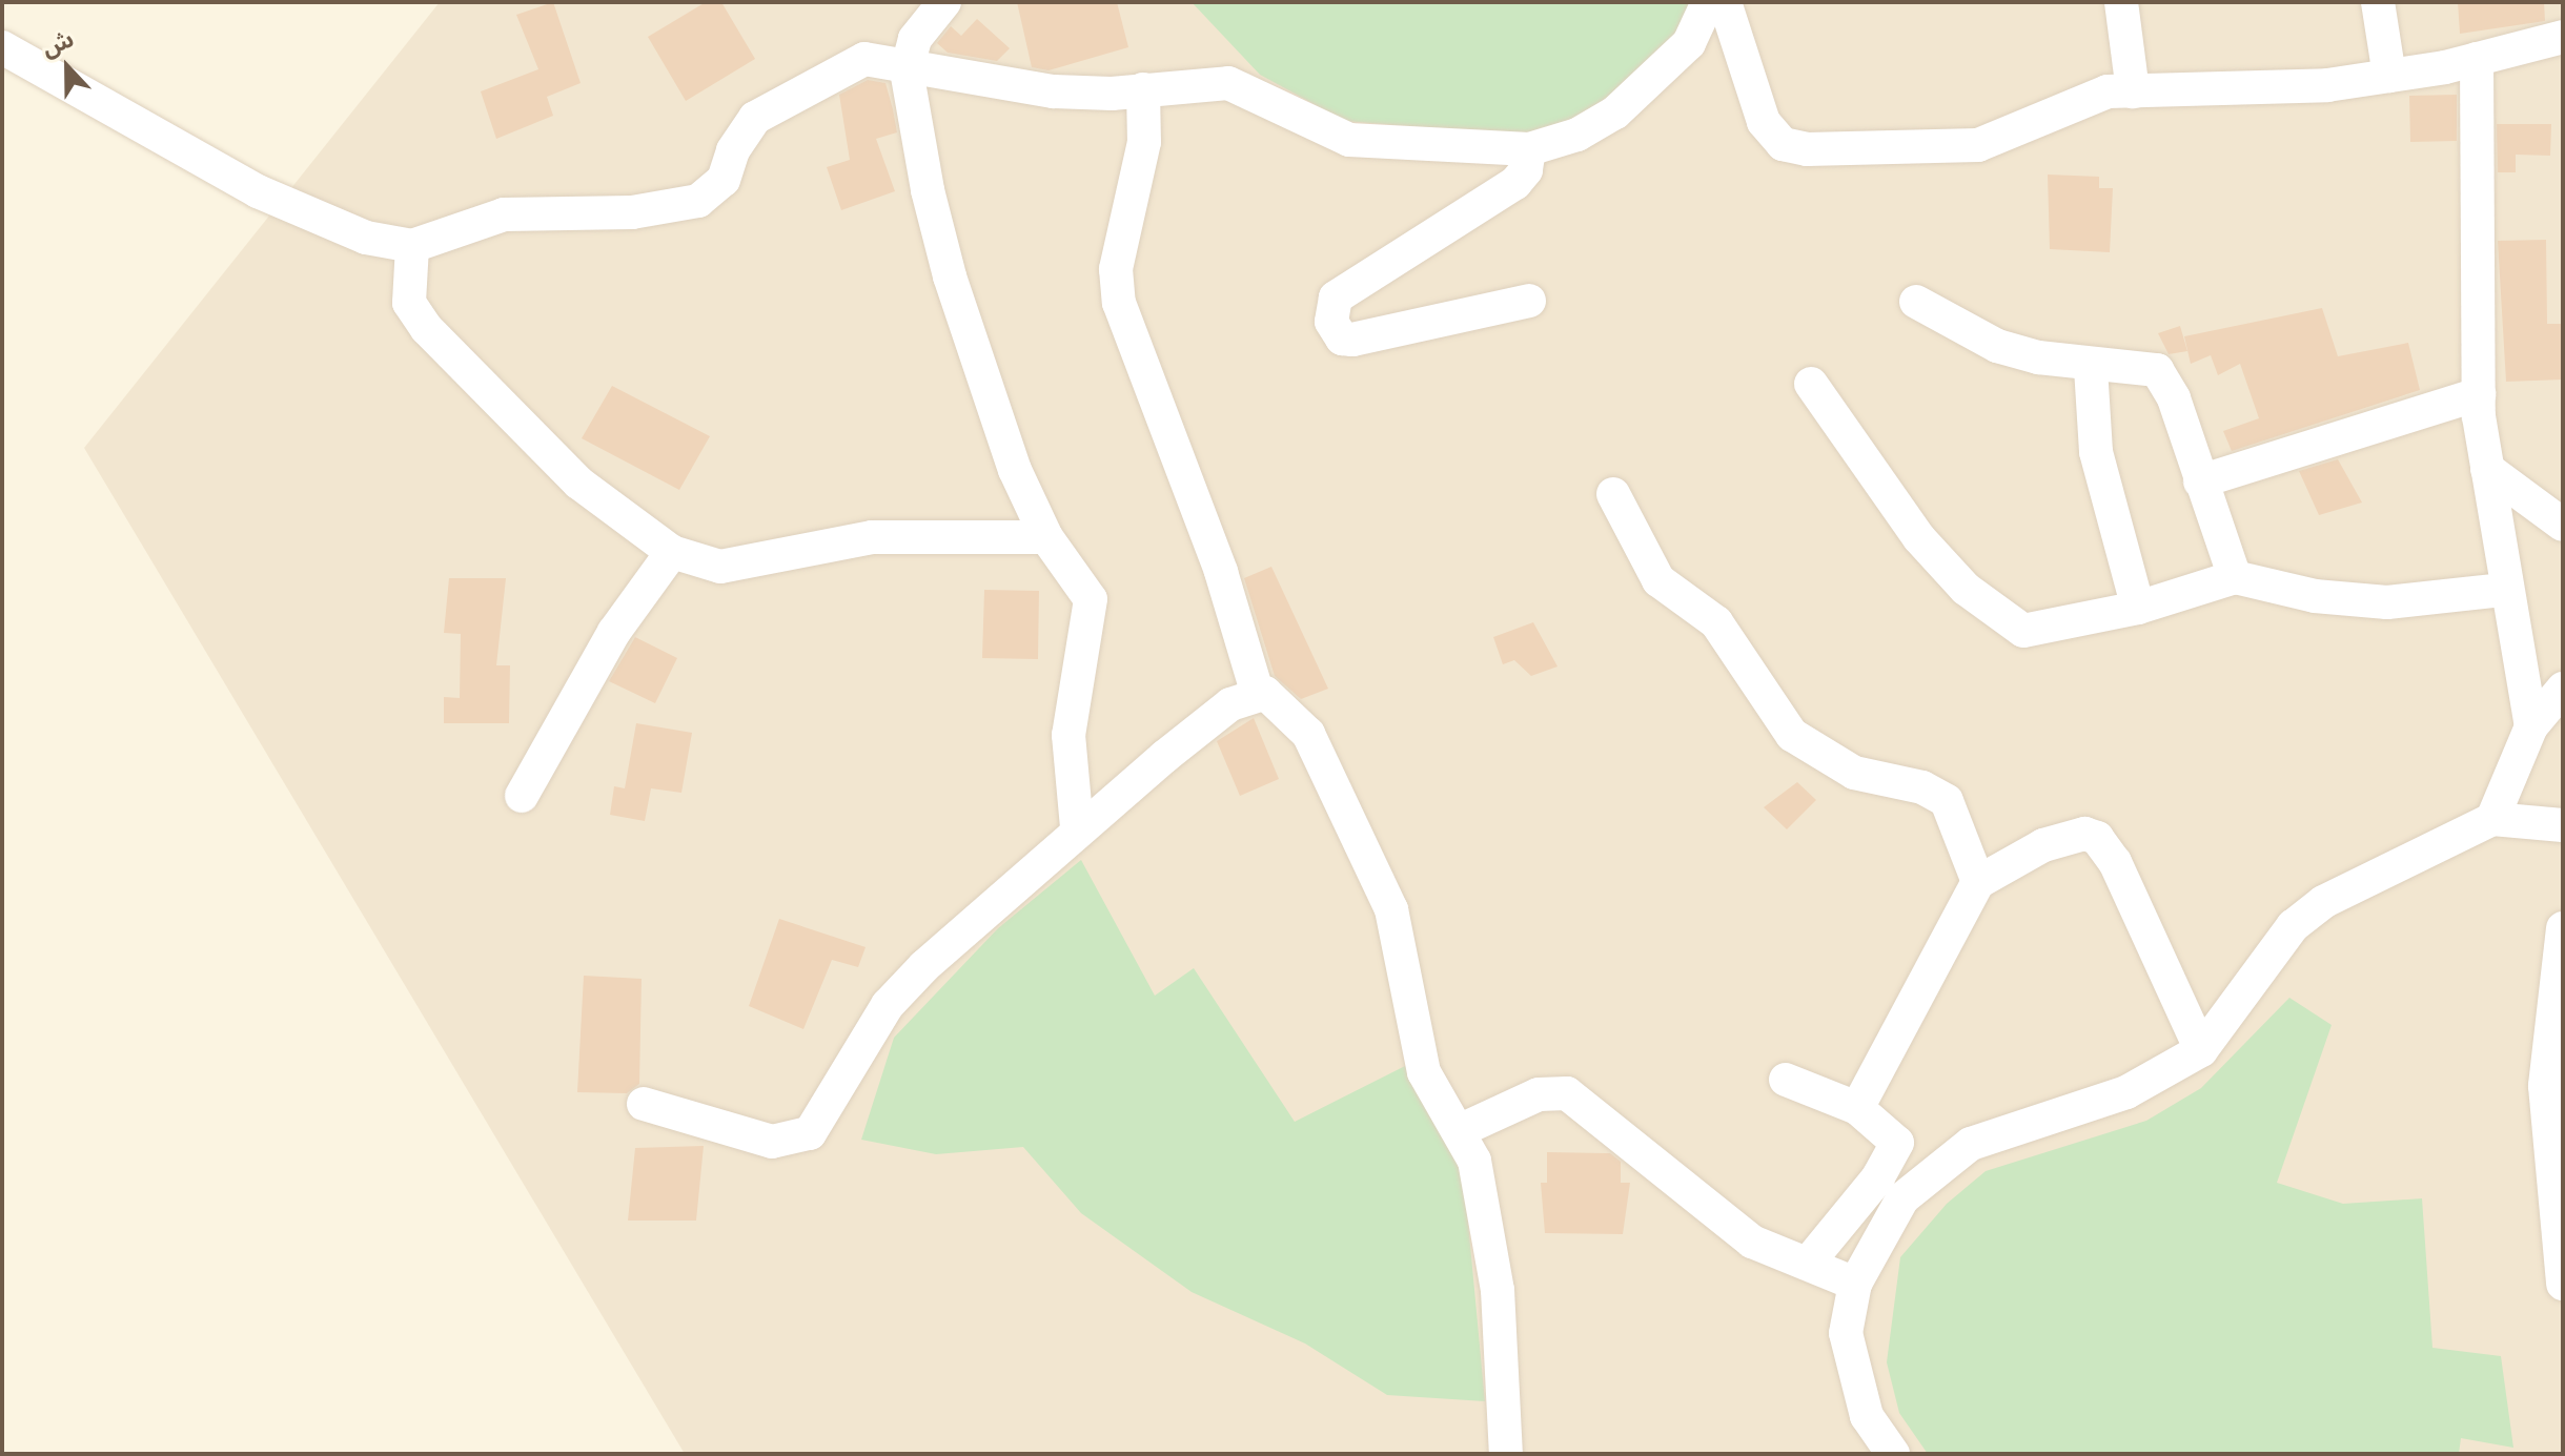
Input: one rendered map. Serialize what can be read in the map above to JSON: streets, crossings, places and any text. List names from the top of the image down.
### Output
{
  "north": "top"
}
